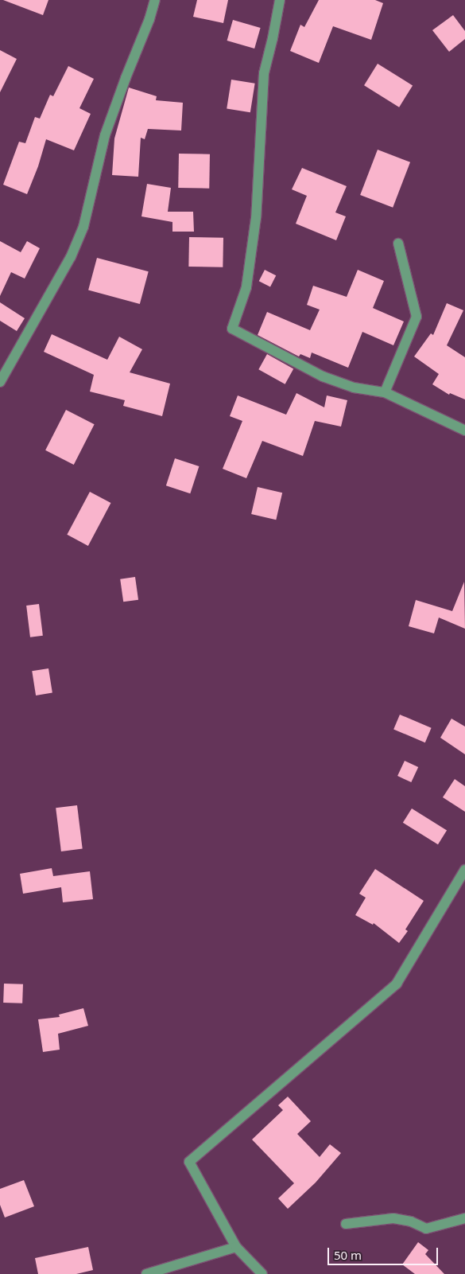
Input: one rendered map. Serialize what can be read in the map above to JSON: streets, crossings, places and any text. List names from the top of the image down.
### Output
{
  "scale_bar": "50 m"
}
